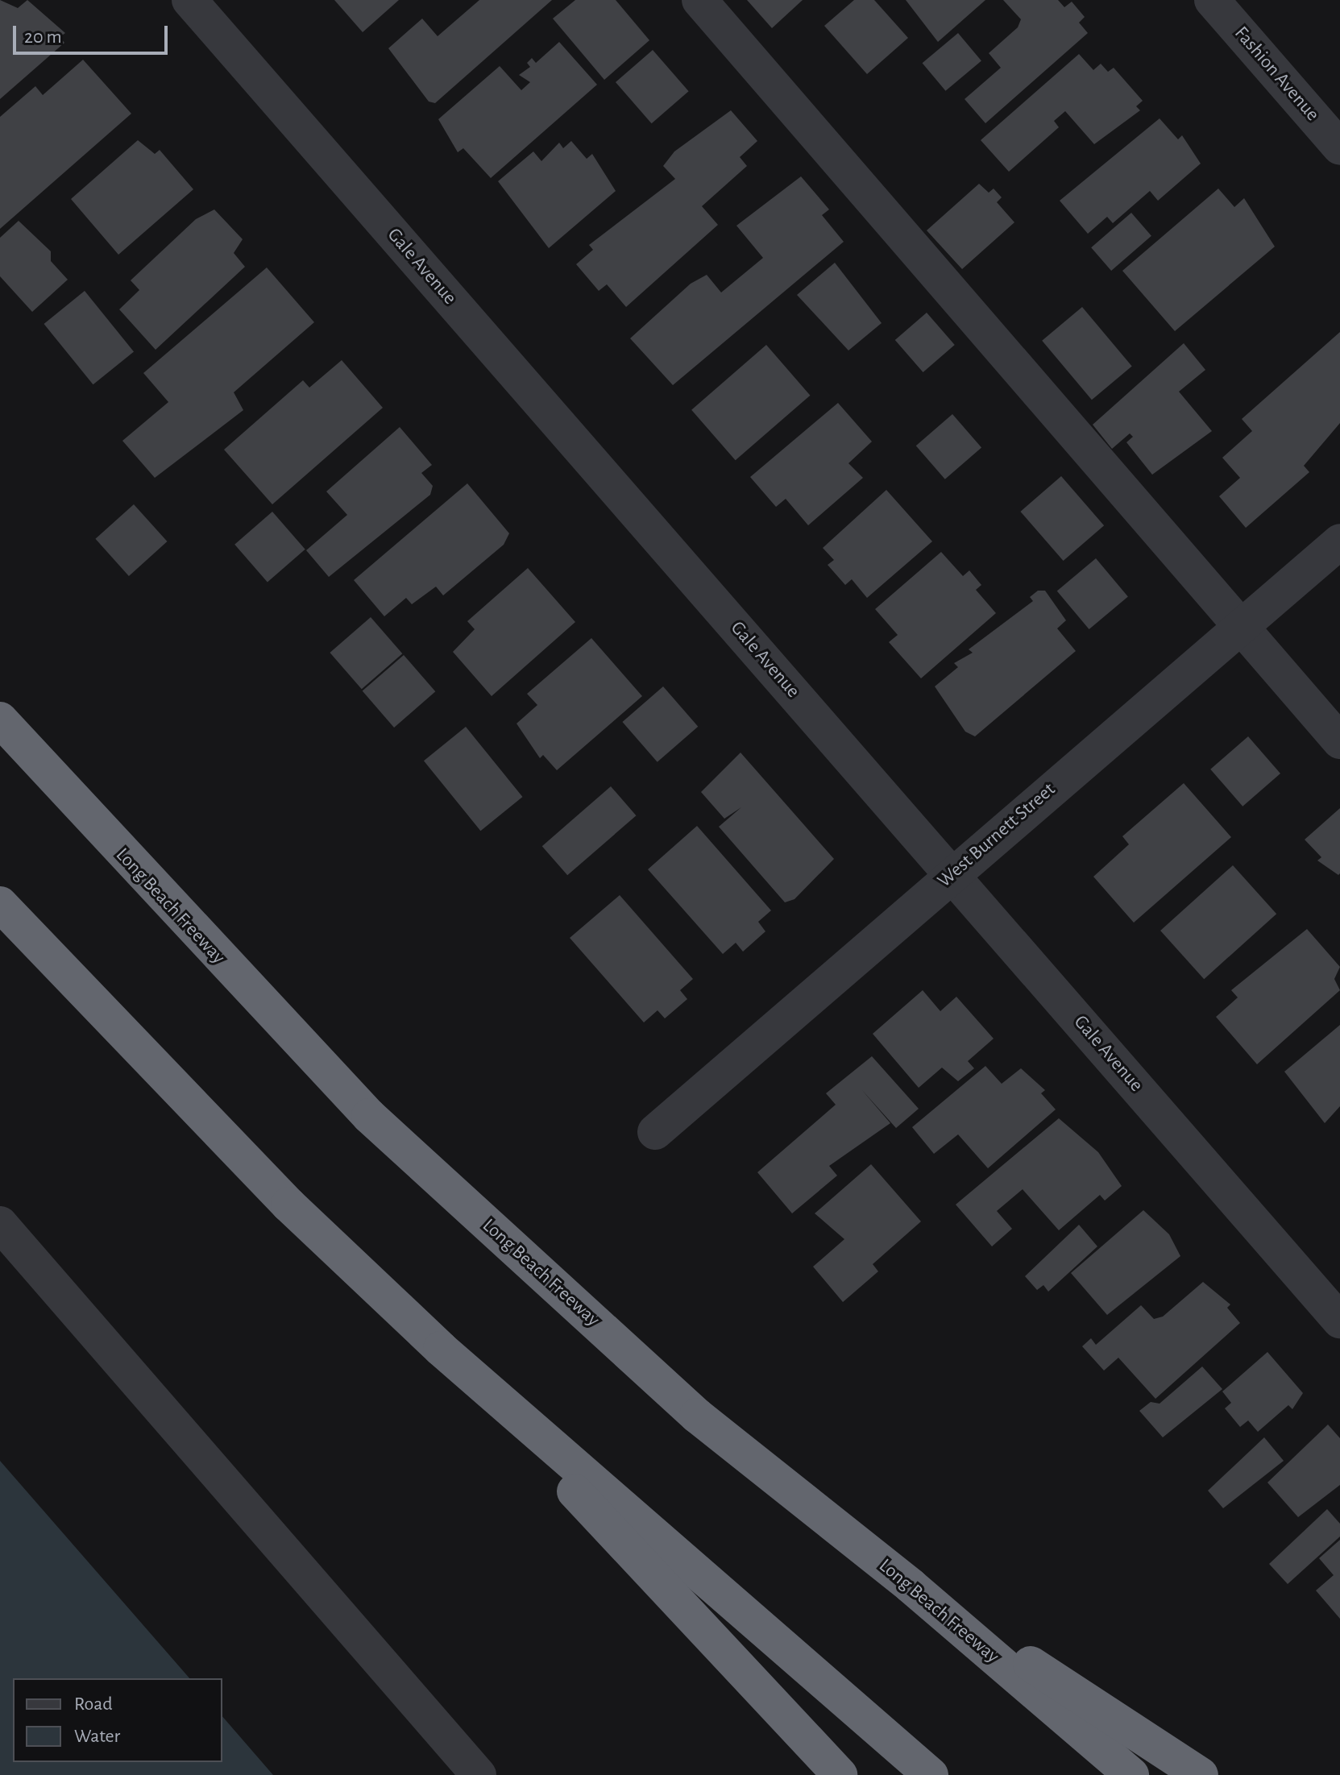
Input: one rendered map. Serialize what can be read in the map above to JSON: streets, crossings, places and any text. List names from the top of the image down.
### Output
{
  "streets": {
    "highway": ["Long Beach Freeway"],
    "street": ["Fashion Avenue", "Gale Avenue", "West Burnett Street"]
  },
  "crossings": [
    ["Gale Avenue", "West Burnett Street"]
  ],
  "legend": ["Road", "Water"],
  "scale_bar": "20 m"
}
